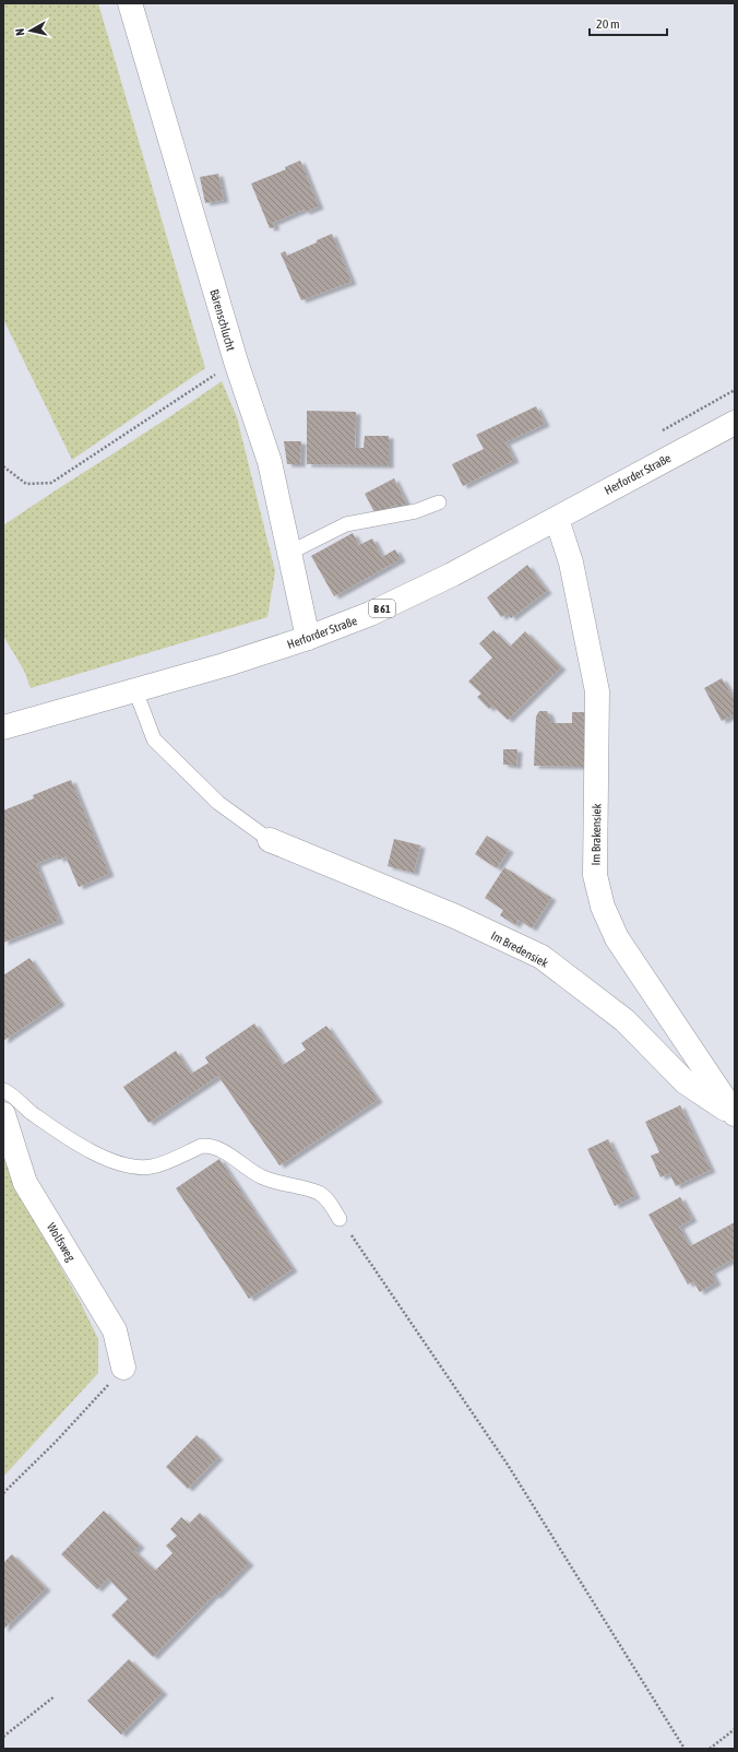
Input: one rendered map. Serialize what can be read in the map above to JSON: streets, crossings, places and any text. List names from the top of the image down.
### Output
{
  "streets": {
    "street": [
      "Bärenschlucht",
      "Herforder Straße",
      "B 61",
      "Im Brakensiek",
      "Im Bredensiek",
      "Wolfsweg"
    ]
  },
  "crossings": [
    ["Bärenschlucht", "Herforder Straße"],
    ["Herforder Straße", "Im Brakensiek"],
    ["Im Brakensiek", "Im Bredensiek"]
  ],
  "scale_bar": "20 m",
  "north": "left"
}
